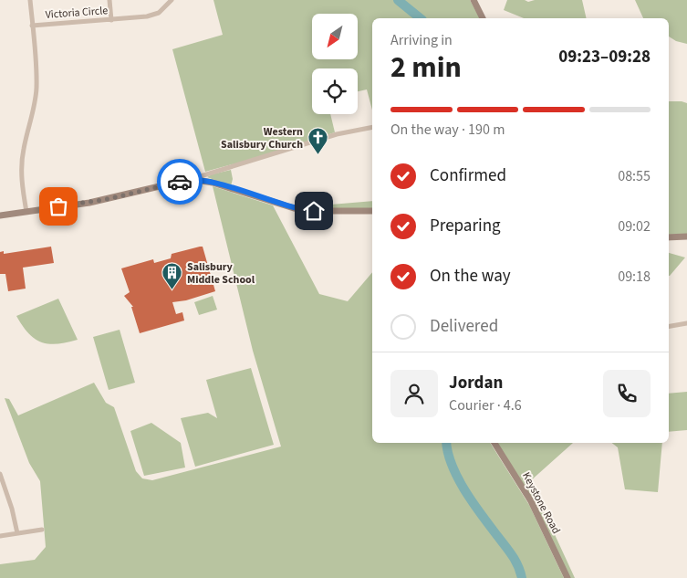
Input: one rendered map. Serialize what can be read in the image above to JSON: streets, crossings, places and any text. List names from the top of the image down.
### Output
{
  "streets": {
    "street": ["Victoria Circle", "Keystone Road"]
  },
  "places": {
    "church": ["Western Salisbury Church"],
    "building": ["Salisbury Middle School"]
  },
  "north": "bottom left",
  "page": {
    "heading": ["2 min", "Arriving in", "09:23–09:28"],
    "panel": ["Jordan", "Courier · 4.6"],
    "bar": "On the way · 190 m",
    "list": [
      ["Confirmed", "08:55"],
      ["Preparing", "09:02"],
      ["On the way", "09:18"],
      "Delivered"
    ]
  }
}
